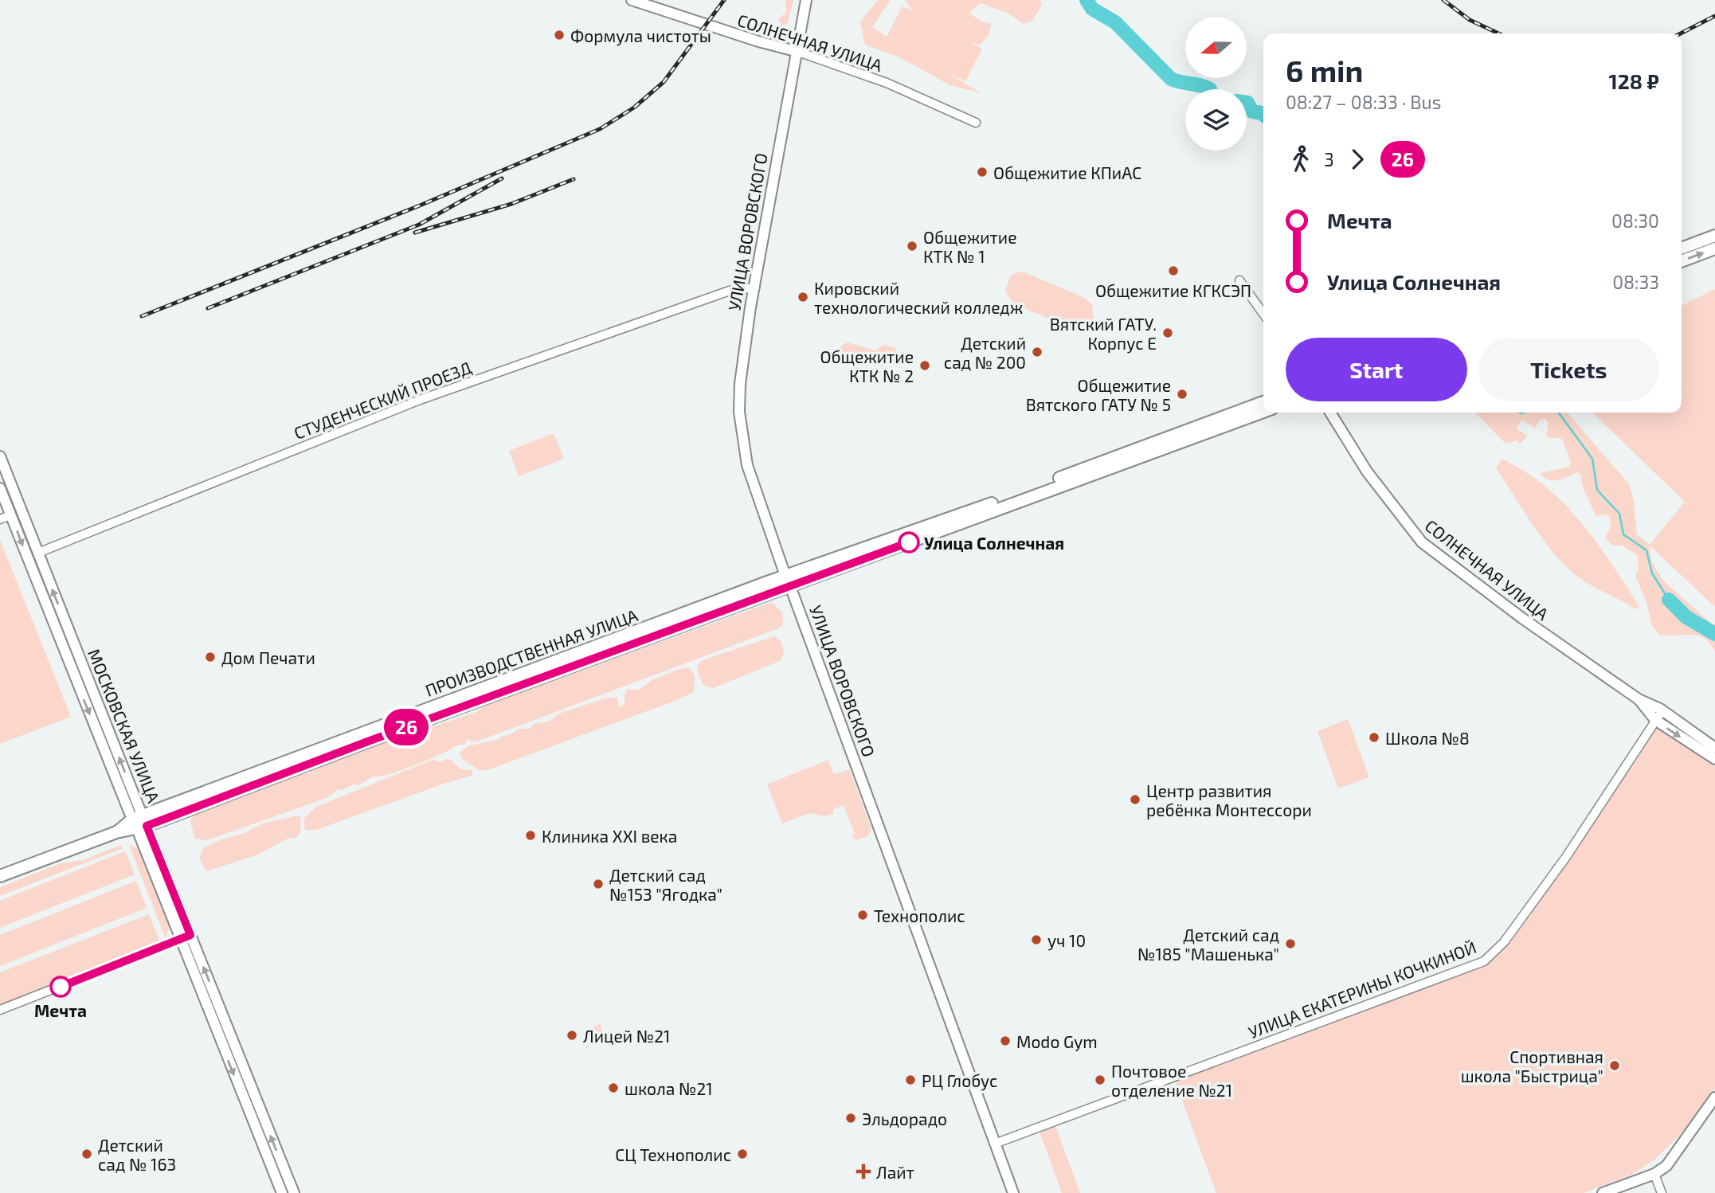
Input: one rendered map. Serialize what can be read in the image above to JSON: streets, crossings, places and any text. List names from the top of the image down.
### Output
{
  "streets": {
    "highway": ["ПРОИЗВОДСТВЕННАЯ УЛИЦА"],
    "main road": [
      "СОЛНЕЧНАЯ УЛИЦА",
      "УЛИЦА ВОРОВСКОГО",
      "СТУДЕНЧЕСКИЙ ПРОЕЗД",
      "МОСКОВСКАЯ УЛИЦА"
    ],
    "street": ["УЛИЦА ЕКАТЕРИНЫ КОЧКИНОЙ"]
  },
  "crossings": [
    ["СОЛНЕЧНАЯ УЛИЦА", "УЛИЦА ВОРОВСКОГО"],
    ["СОЛНЕЧНАЯ УЛИЦА", "УЛИЦА ЕКАТЕРИНЫ КОЧКИНОЙ"],
    ["УЛИЦА ВОРОВСКОГО", "СТУДЕНЧЕСКИЙ ПРОЕЗД"],
    ["УЛИЦА ВОРОВСКОГО", "ПРОИЗВОДСТВЕННАЯ УЛИЦА"],
    ["УЛИЦА ВОРОВСКОГО", "УЛИЦА ЕКАТЕРИНЫ КОЧКИНОЙ"],
    ["СТУДЕНЧЕСКИЙ ПРОЕЗД", "МОСКОВСКАЯ УЛИЦА"],
    ["ПРОИЗВОДСТВЕННАЯ УЛИЦА", "МОСКОВСКАЯ УЛИЦА"]
  ],
  "places": {
    "other": [
      "Формула чистоты",
      "Общежитие КПиАС",
      "Общежитие КТК № 1",
      "Общежитие КГКСЭП",
      "Кировский технологический колледж",
      "Вятский ГАТУ. Корпус Е",
      "Детский сад № 200",
      "Общежитие КТК № 2",
      "Общежитие Вятского ГАТУ № 5",
      "Улица Солнечная",
      "Дом Печати",
      "Школа №8",
      "Центр развития ребёнка Монтессори",
      "Клиника XXI века",
      "Детский сад №153 \"Ягодка\"",
      "Технополис",
      "уч 10",
      "Детский сад №185 \"Машенька\"",
      "Мечта",
      "Лицей №21",
      "Modo Gym",
      "Спортивная школа \"Быстрица\"",
      "РЦ Глобус",
      "Почтовое отделение №21",
      "школа №21",
      "Эльдорадо",
      "Детский сад № 163",
      "СЦ Технополис"
    ],
    "health": ["Лайт"]
  },
  "lines": ["bus line 26"],
  "north": "left",
  "page": {
    "on_map": "26",
    "heading": ["6 min", "08:27 – 08:33 · Bus", "128 ₽"],
    "legs": ["3", "26"],
    "list": [
      {
        "name": "Мечта",
        "value": "08:30"
      },
      {
        "name": "Улица Солнечная",
        "value": "08:33"
      }
    ],
    "buttons": ["Start", "Tickets"]
  }
}
